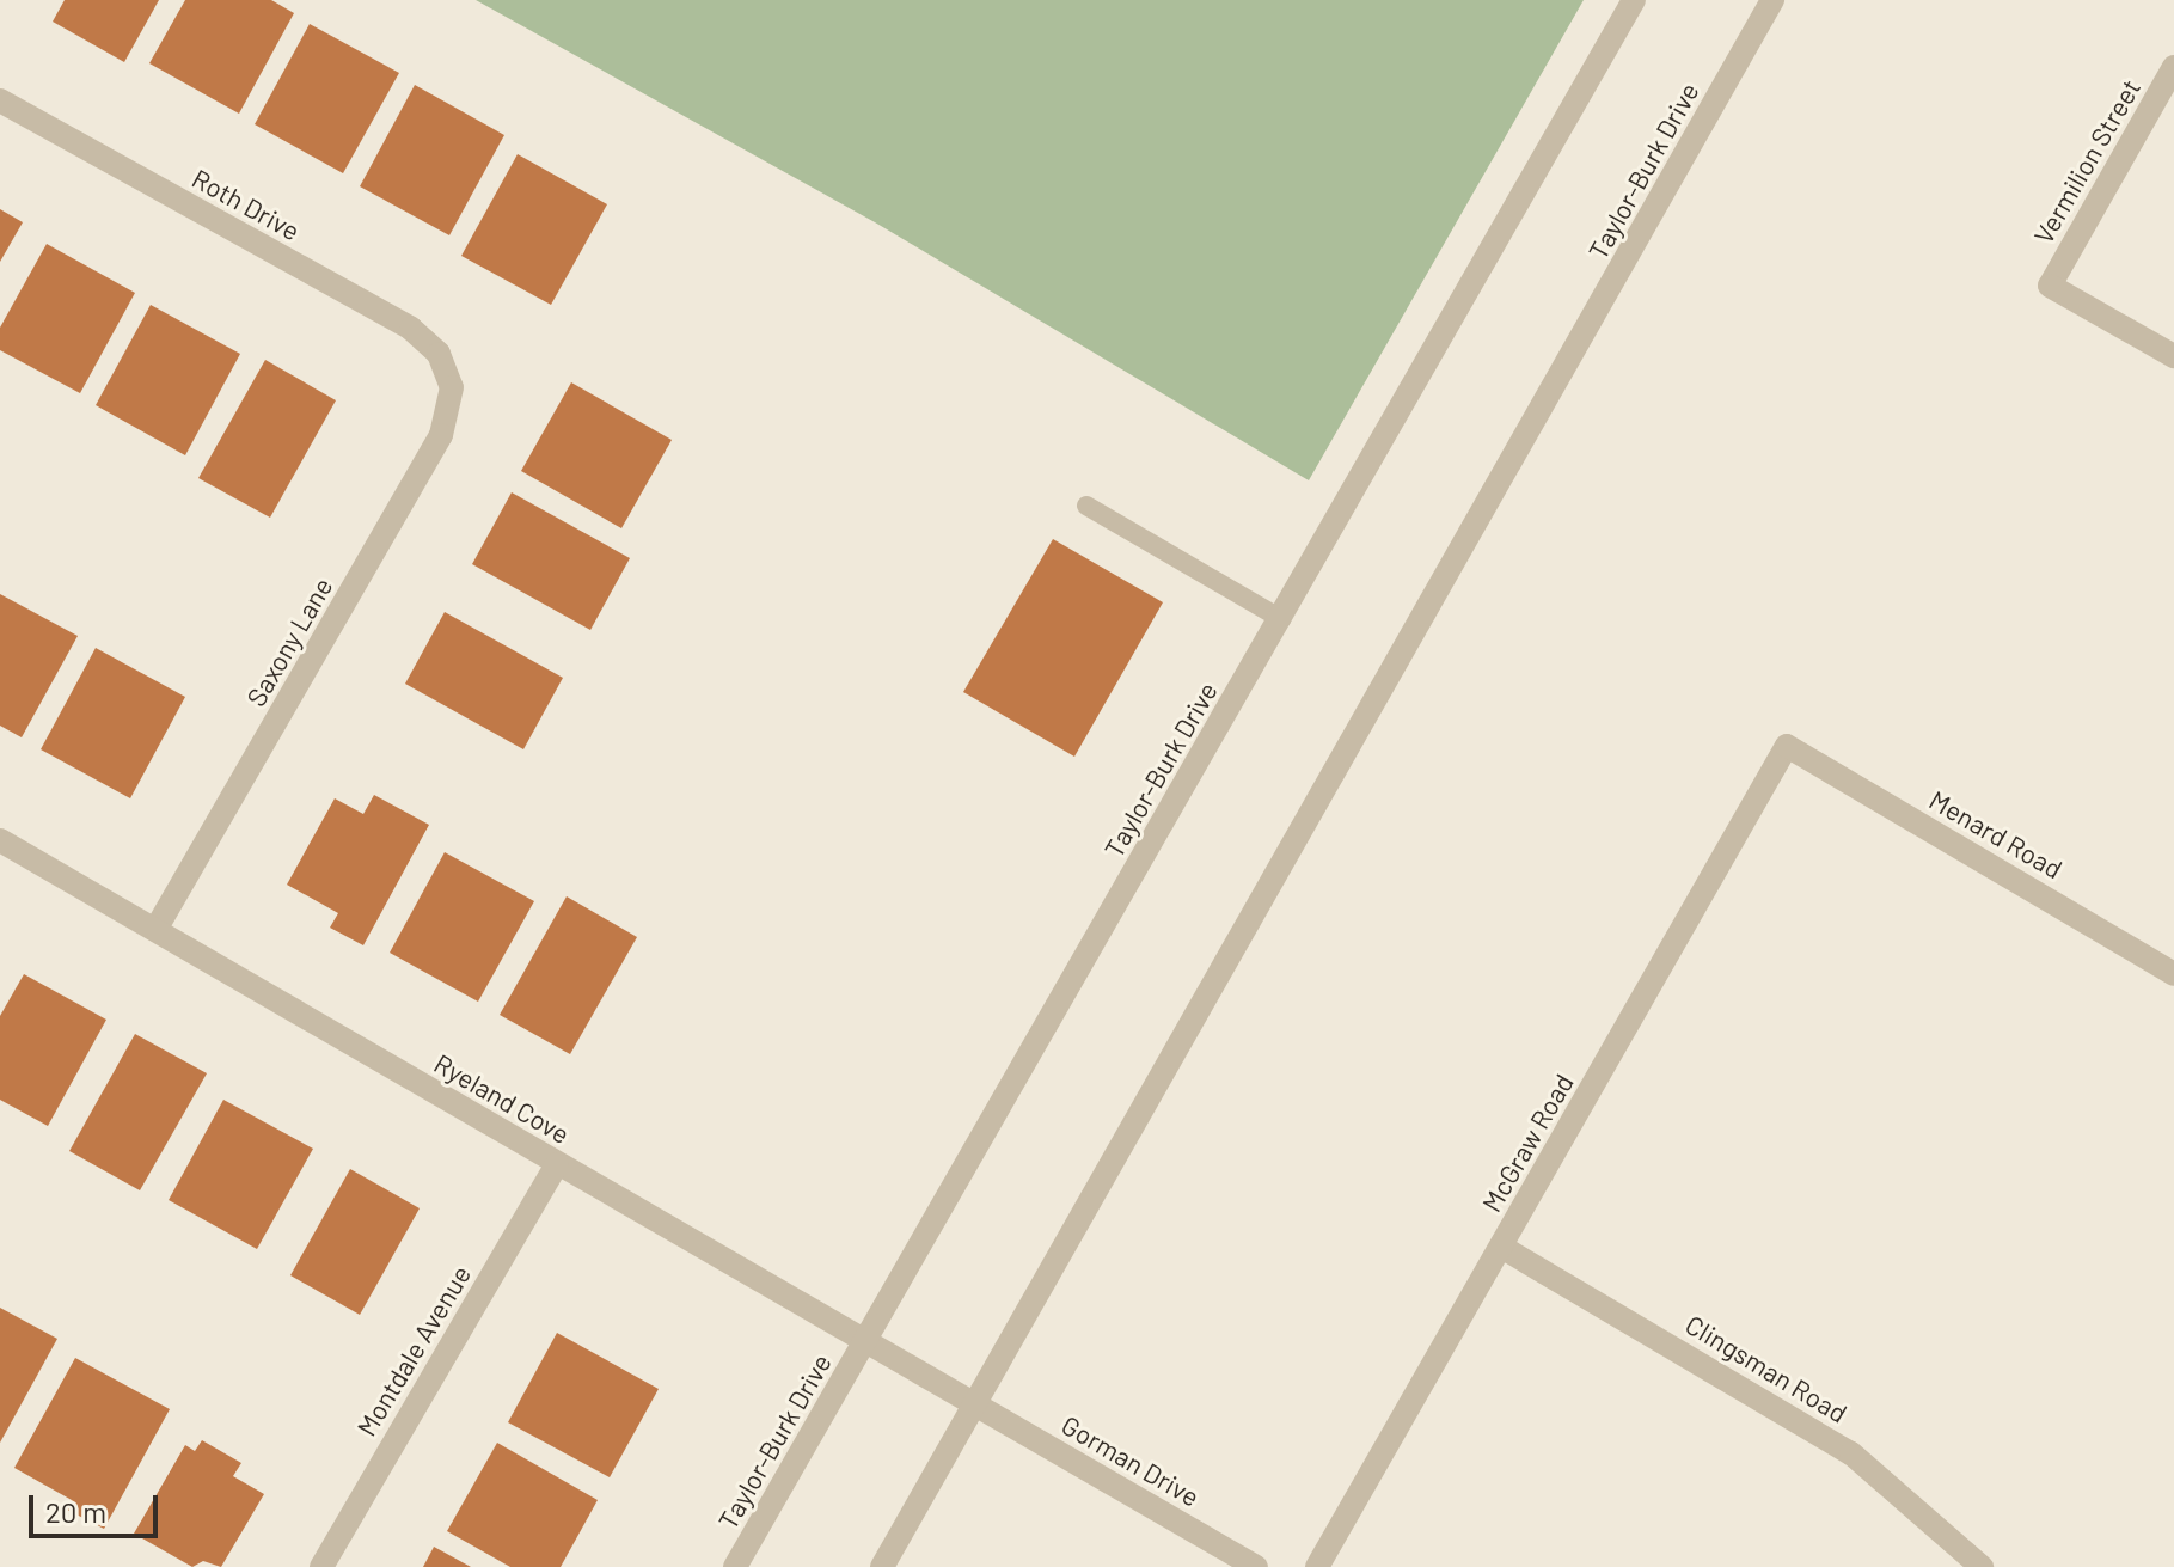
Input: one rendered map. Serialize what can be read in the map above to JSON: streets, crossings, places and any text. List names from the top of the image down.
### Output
{
  "streets": {
    "street": [
      "Vermilion Street",
      "Taylor-Burk Drive",
      "Roth Drive",
      "Saxony Lane",
      "Menard Road",
      "Ryeland Cove",
      "McGraw Road",
      "Montdale Avenue",
      "Clingsman Road",
      "Gorman Drive"
    ]
  },
  "crossings": [
    ["Taylor-Burk Drive", "Ryeland Cove"],
    ["Taylor-Burk Drive", "Gorman Drive"],
    ["Roth Drive", "Saxony Lane"],
    ["Saxony Lane", "Ryeland Cove"],
    ["Menard Road", "McGraw Road"],
    ["Ryeland Cove", "Montdale Avenue"],
    ["Ryeland Cove", "Gorman Drive"],
    ["McGraw Road", "Clingsman Road"]
  ],
  "scale_bar": "20 m"
}
